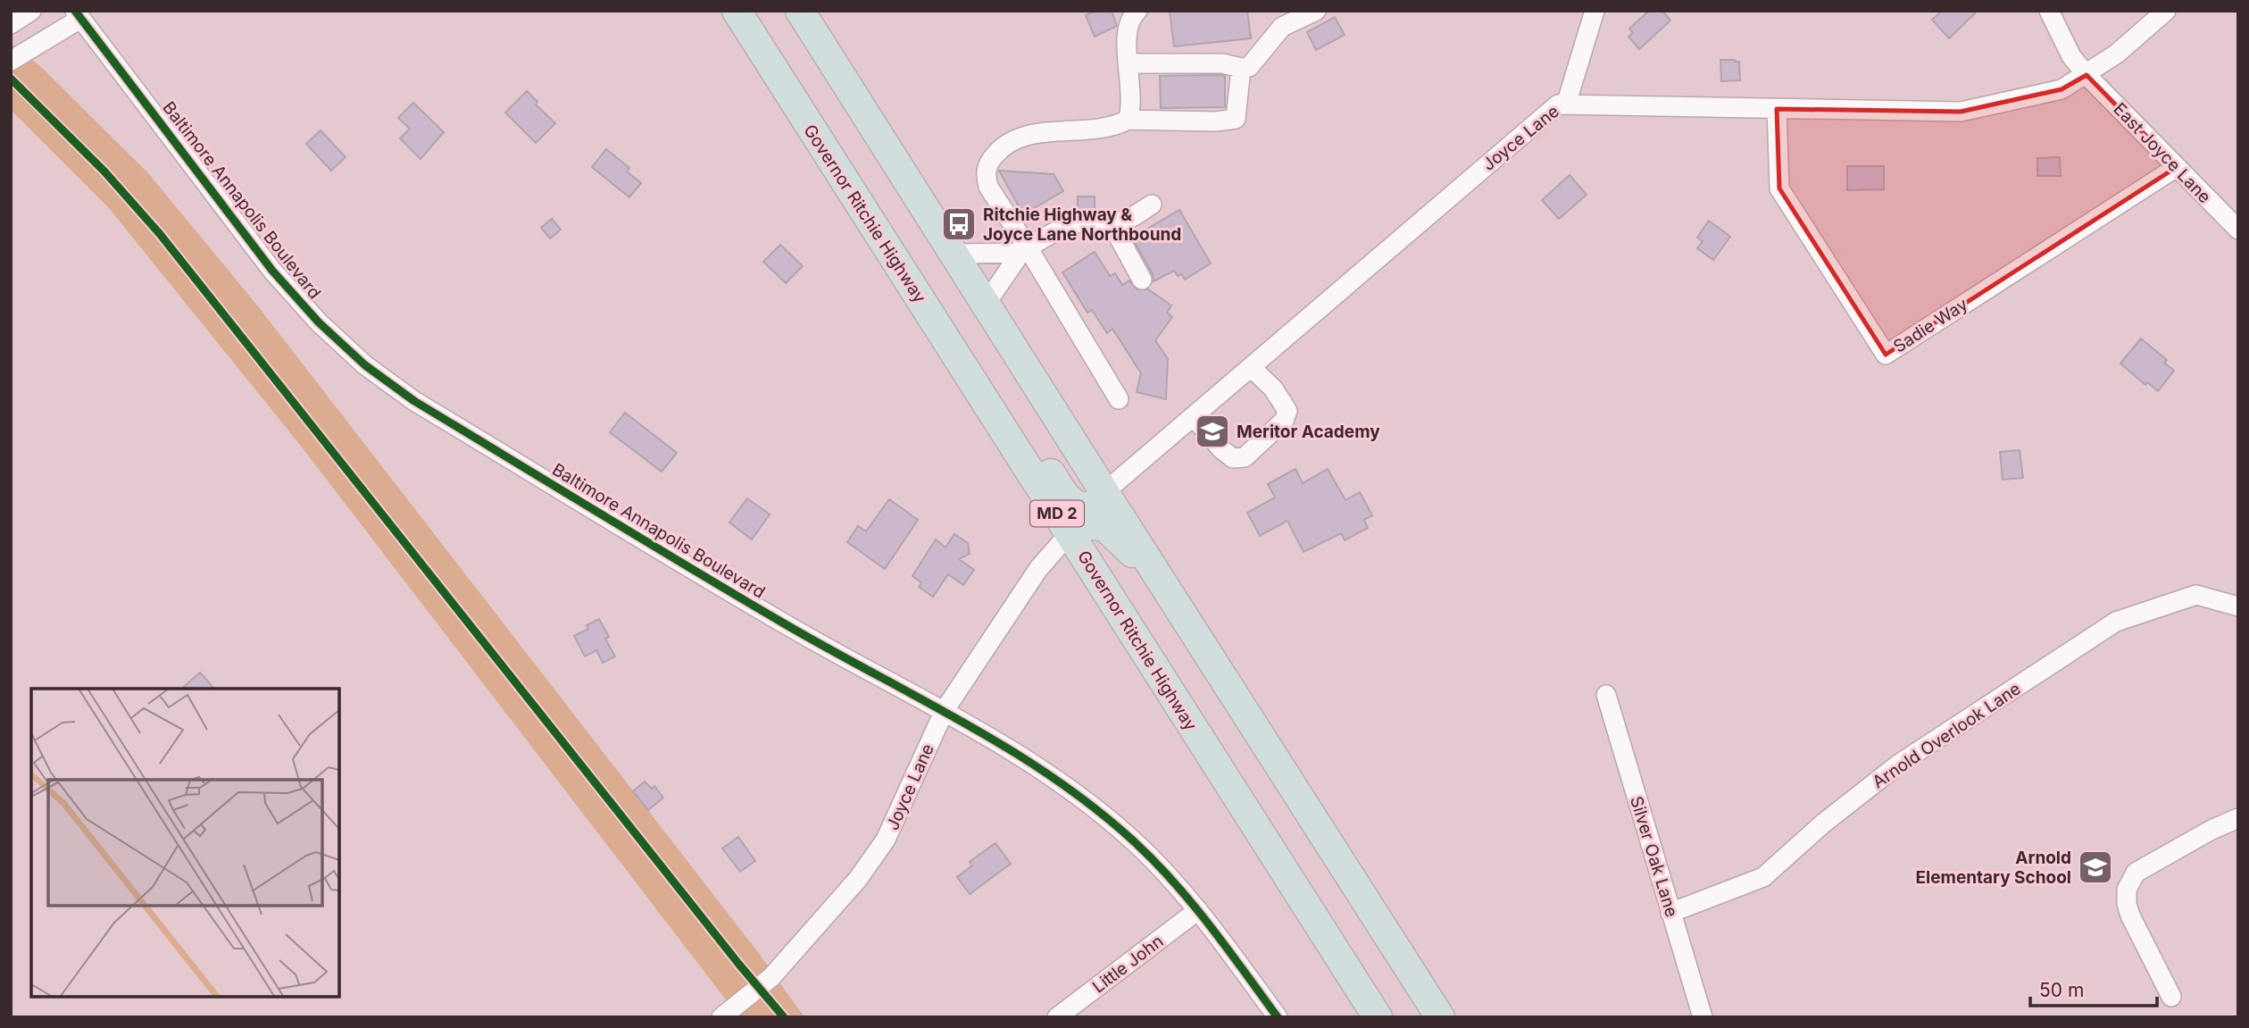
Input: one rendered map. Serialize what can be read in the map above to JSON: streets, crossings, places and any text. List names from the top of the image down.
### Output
{
  "streets": {
    "highway": ["Governor Ritchie Highway", "MD 2"],
    "street": [
      "Joyce Lane",
      "East Joyce Lane",
      "Baltimore Annapolis Boulevard",
      "Sadie Way",
      "Arnold Overlook Lane",
      "Silver Oak Lane",
      "Little John"
    ]
  },
  "crossings": [
    ["Joyce Lane", "East Joyce Lane"],
    ["Joyce Lane", "Baltimore Annapolis Boulevard"],
    ["Joyce Lane", "Governor Ritchie Highway"],
    ["Joyce Lane", "Sadie Way"],
    ["Joyce Lane", "MD 2"],
    ["East Joyce Lane", "Sadie Way"],
    ["Baltimore Annapolis Boulevard", "Little John"],
    ["Arnold Overlook Lane", "Silver Oak Lane"]
  ],
  "places": {
    "bus stop": ["Ritchie Highway & Joyce Lane Northbound"],
    "school or university": ["Meritor Academy", "Arnold Elementary School"]
  },
  "scale_bar": "50 m"
}
